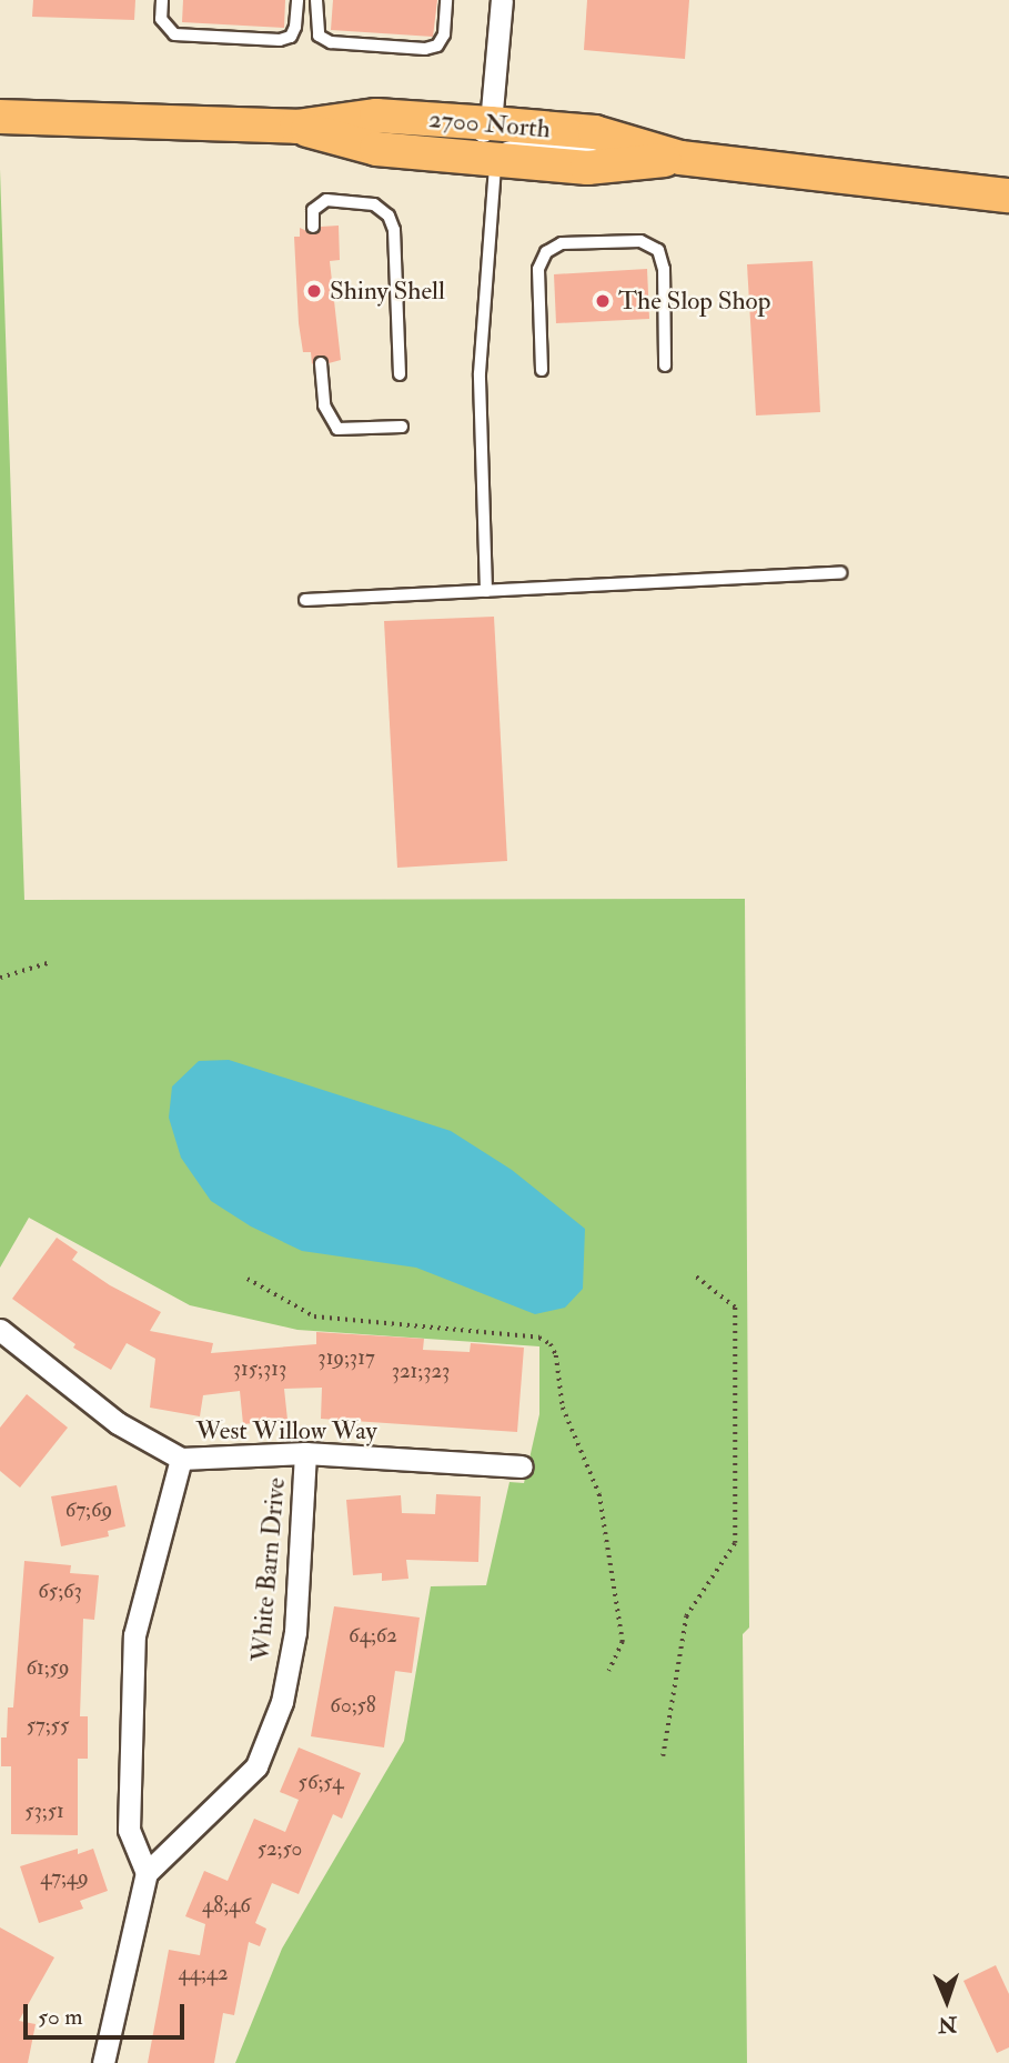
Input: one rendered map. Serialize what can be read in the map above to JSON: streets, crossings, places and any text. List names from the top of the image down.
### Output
{
  "streets": {
    "main road": ["2700 North"],
    "street": ["West Willow Way", "White Barn Drive"]
  },
  "crossings": [
    ["West Willow Way", "White Barn Drive"]
  ],
  "places": ["Shiny Shell", "The Slop Shop"],
  "house_numbers": [
    "319;317",
    "315;313",
    "321;323",
    "67;69",
    "65;63",
    "64;62",
    "61;59",
    "60;58",
    "57;55",
    "56;54",
    "53;51",
    "52;50",
    "47;49",
    "48;46",
    "44;42"
  ],
  "scale_bar": "50 m",
  "north": "bottom"
}
